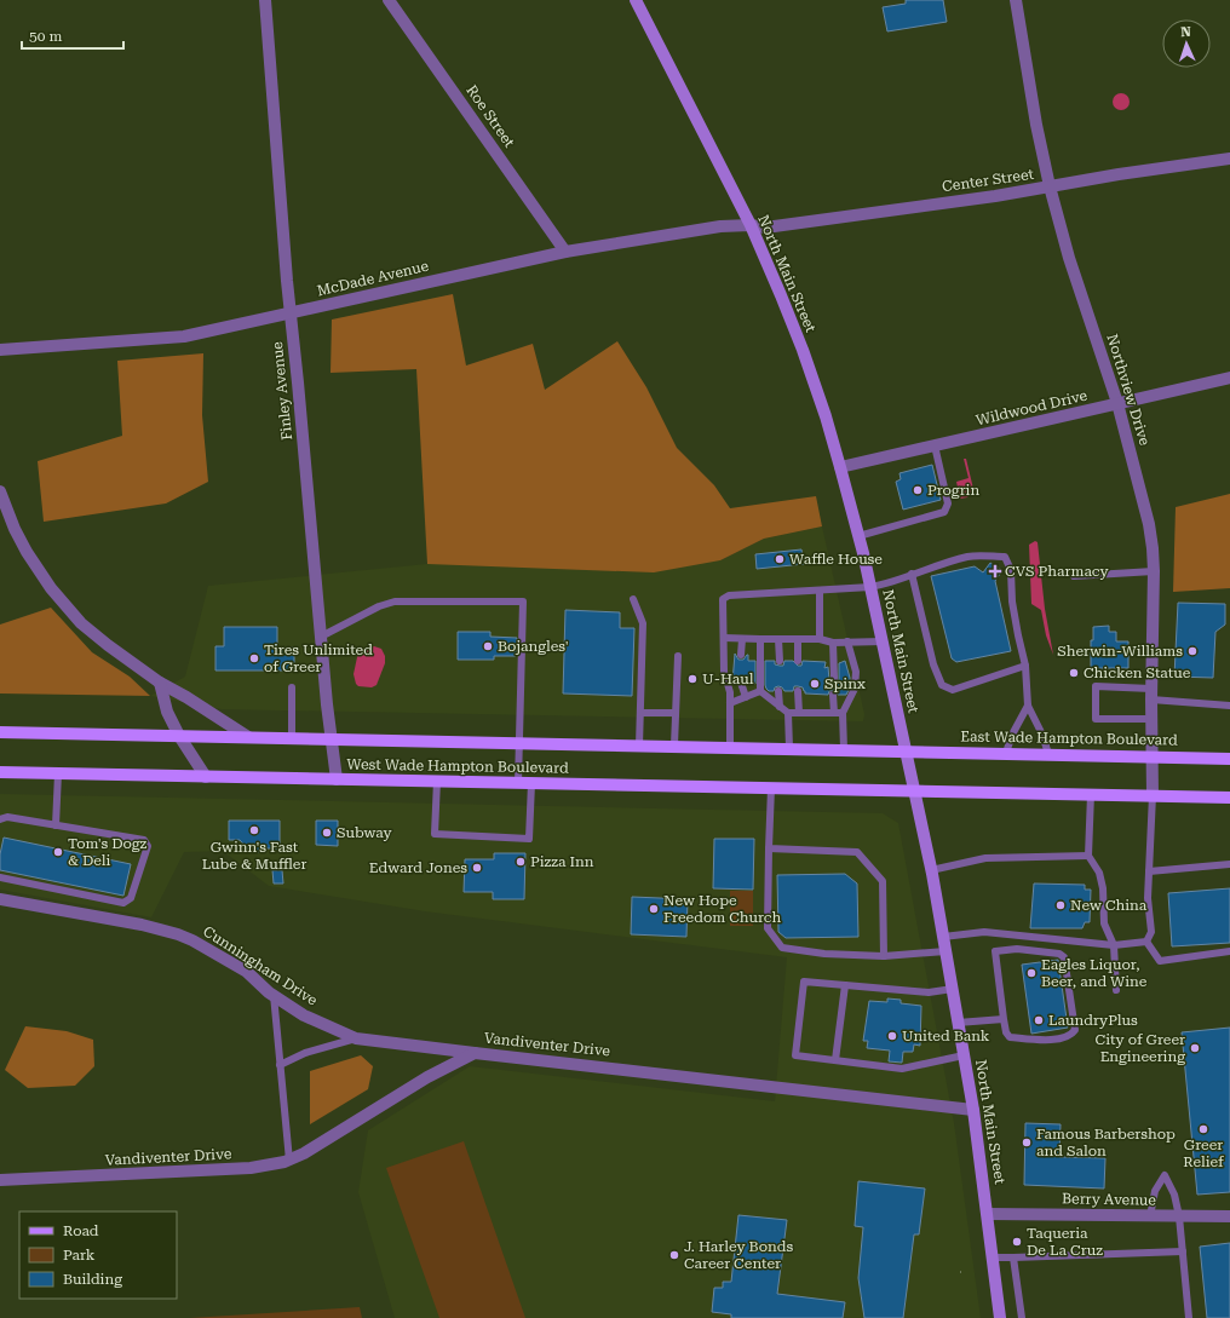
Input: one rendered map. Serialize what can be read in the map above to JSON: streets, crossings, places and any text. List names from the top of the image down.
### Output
{
  "streets": {
    "main road": ["North Main Street", "East Wade Hampton Boulevard", "West Wade Hampton Boulevard"],
    "street": [
      "Roe Street",
      "Center Street",
      "McDade Avenue",
      "Northview Drive",
      "Finley Avenue",
      "Wildwood Drive",
      "Cunningham Drive",
      "Vandiventer Drive",
      "Berry Avenue"
    ]
  },
  "crossings": [
    ["Roe Street", "McDade Avenue"],
    ["Center Street", "North Main Street"],
    ["Center Street", "McDade Avenue"],
    ["Center Street", "Northview Drive"],
    ["North Main Street", "McDade Avenue"],
    ["North Main Street", "Wildwood Drive"],
    ["North Main Street", "East Wade Hampton Boulevard"],
    ["North Main Street", "West Wade Hampton Boulevard"],
    ["North Main Street", "Vandiventer Drive"],
    ["North Main Street", "Berry Avenue"],
    ["McDade Avenue", "Finley Avenue"],
    ["Northview Drive", "Wildwood Drive"],
    ["Northview Drive", "East Wade Hampton Boulevard"],
    ["Finley Avenue", "West Wade Hampton Boulevard"],
    ["East Wade Hampton Boulevard", "West Wade Hampton Boulevard"],
    ["Cunningham Drive", "Vandiventer Drive"]
  ],
  "places": {
    "other": [
      "Progrin",
      "Waffle House",
      "Bojangles'",
      "Sherwin-Williams",
      "Tires Unlimited of Greer",
      "Chicken Statue",
      "U-Haul",
      "Spinx",
      "Gwinn's Fast Lube & Muffler",
      "Subway",
      "Tom's Dogz & Deli",
      "Pizza Inn",
      "Edward Jones",
      "New China",
      "New Hope Freedom Church",
      "Eagles Liquor, Beer, and Wine",
      "LaundryPlus",
      "United Bank",
      "City of Greer Engineering",
      "Greer Relief",
      "Famous Barbershop and Salon",
      "Taqueria De La Cruz",
      "J. Harley Bonds Career Center"
    ],
    "health": ["CVS Pharmacy"]
  },
  "legend": ["Road", "Park", "Building"],
  "scale_bar": "50 m",
  "north": "top"
}
